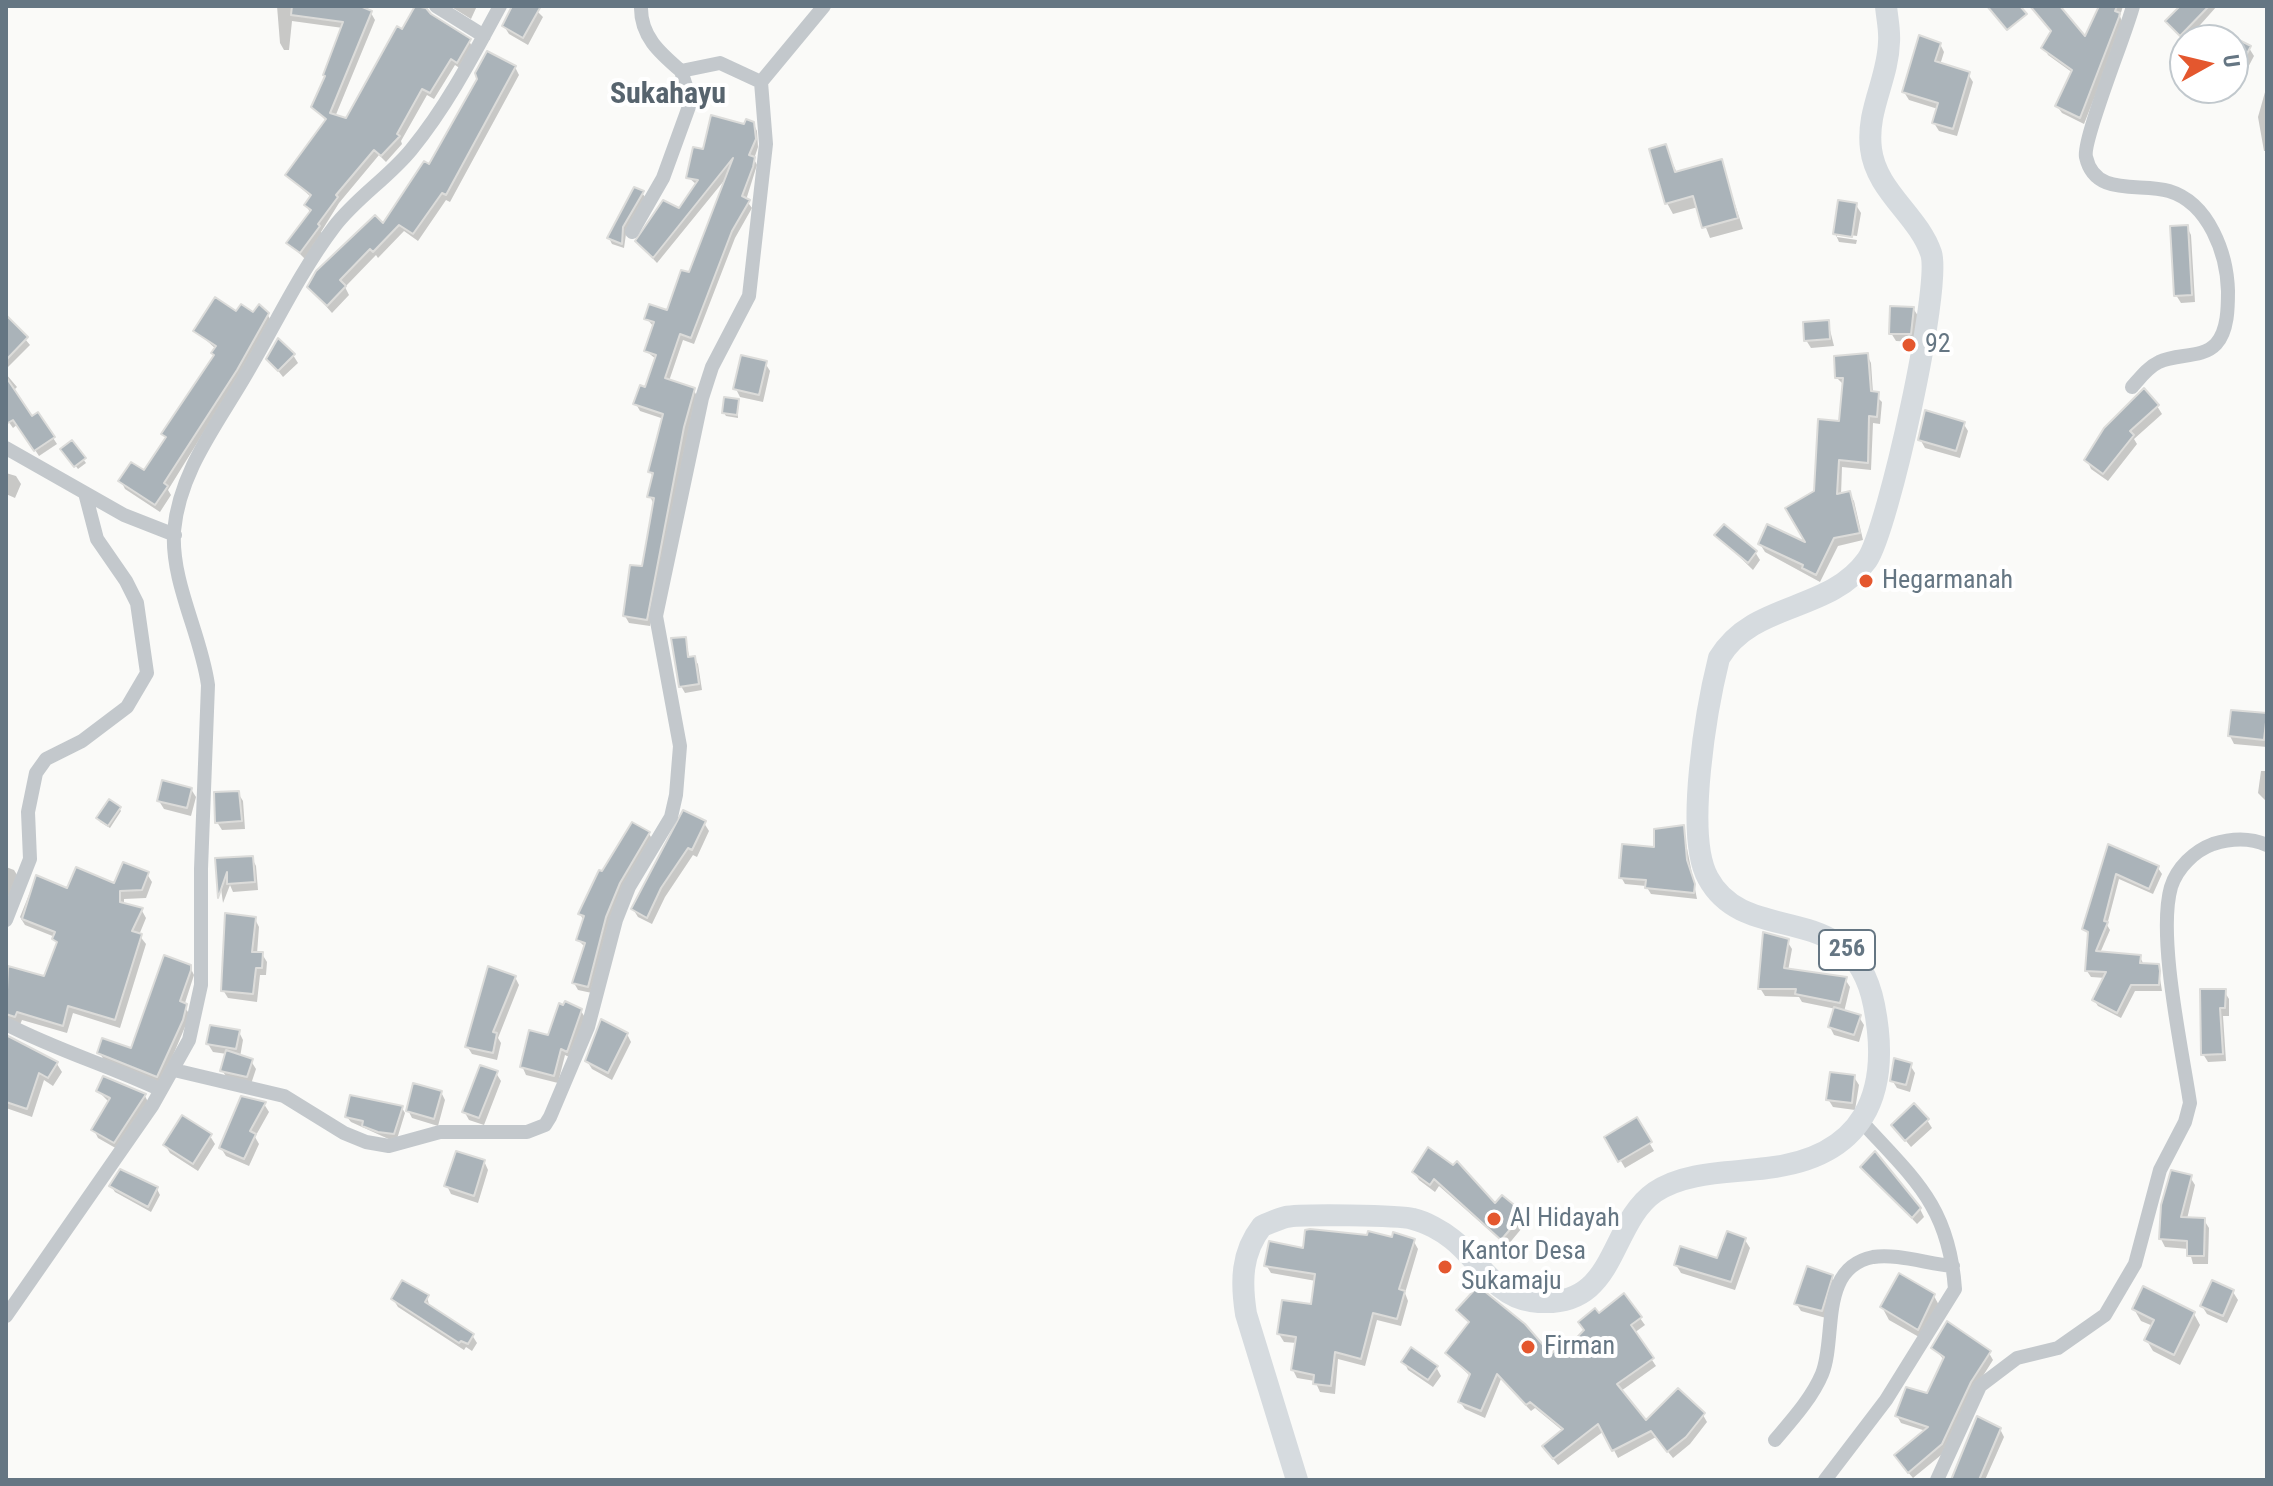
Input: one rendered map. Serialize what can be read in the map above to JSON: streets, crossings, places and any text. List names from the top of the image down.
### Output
{
  "streets": {
    "main road": ["256"]
  },
  "districts": ["Sukahayu"],
  "places": [
    "92",
    "Hegarmanah",
    "Al Hidayah",
    "Kantor Desa Sukamaju",
    "Firman"
  ],
  "north": "right"
}
